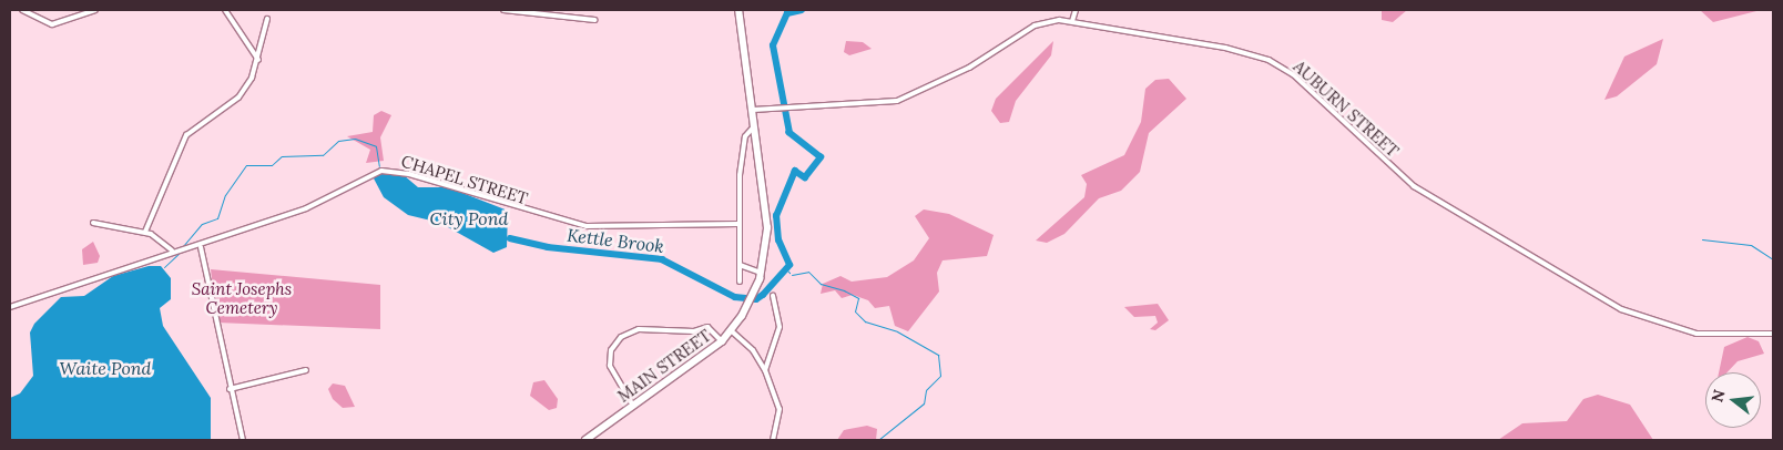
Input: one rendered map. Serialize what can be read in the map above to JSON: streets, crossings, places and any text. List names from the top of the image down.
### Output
{
  "streets": {
    "highway": ["MAIN STREET"],
    "street": ["AUBURN STREET", "CHAPEL STREET"]
  },
  "crossings": [
    ["AUBURN STREET", "MAIN STREET"]
  ],
  "water": ["City Pond", "Kettle Brook", "Waite Pond"],
  "parks": ["Saint Josephs Cemetery"],
  "north": "left"
}
